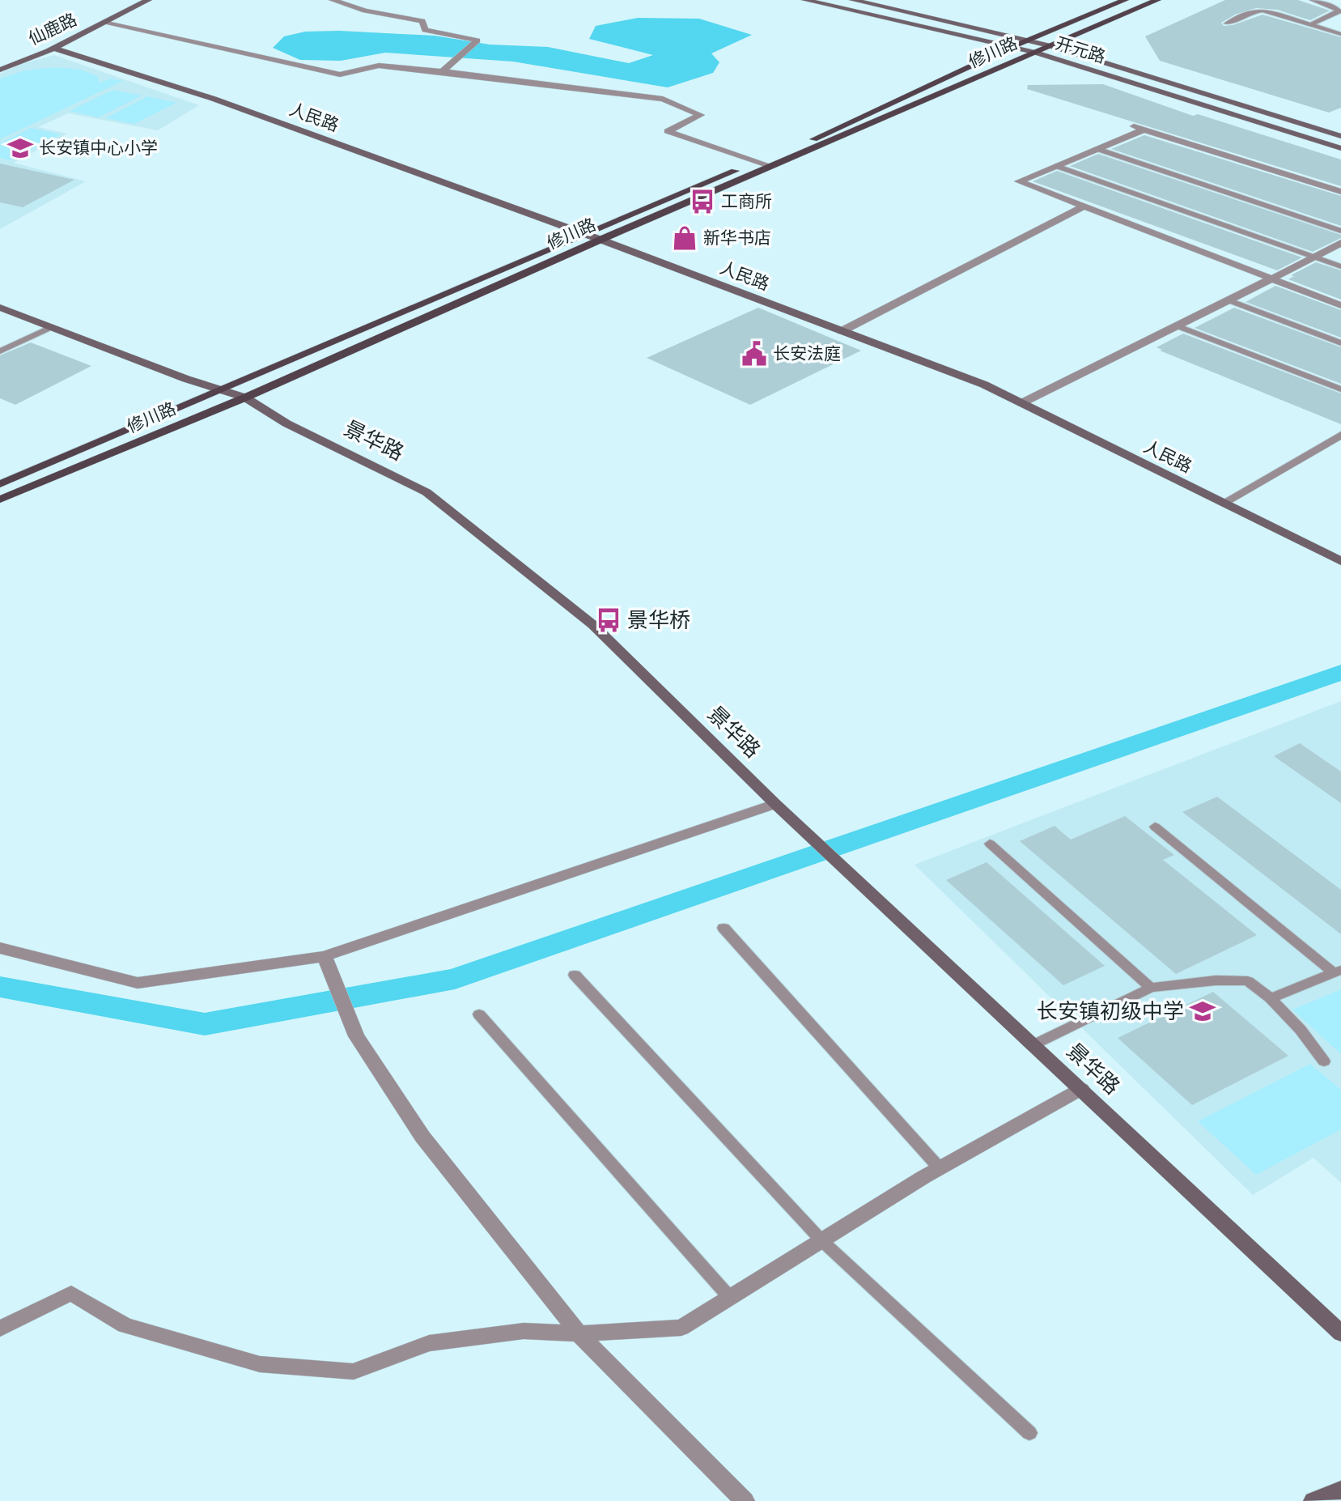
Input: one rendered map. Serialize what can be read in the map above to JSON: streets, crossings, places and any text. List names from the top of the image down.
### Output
{
  "streets": {
    "main road": ["修川路"],
    "street": [
      "仙鹿路",
      "开元路",
      "人民路",
      "景华路"
    ]
  },
  "crossings": [
    ["仙鹿路", "人民路"],
    ["开元路", "修川路"],
    ["修川路", "人民路"],
    ["修川路", "景华路"]
  ],
  "places": {
    "school or university": ["长安镇中心小学", "长安镇初级中学"],
    "bus stop": ["工商所", "景华桥"],
    "shop": ["新华书店"],
    "public building": ["长安法庭"]
  }
}
